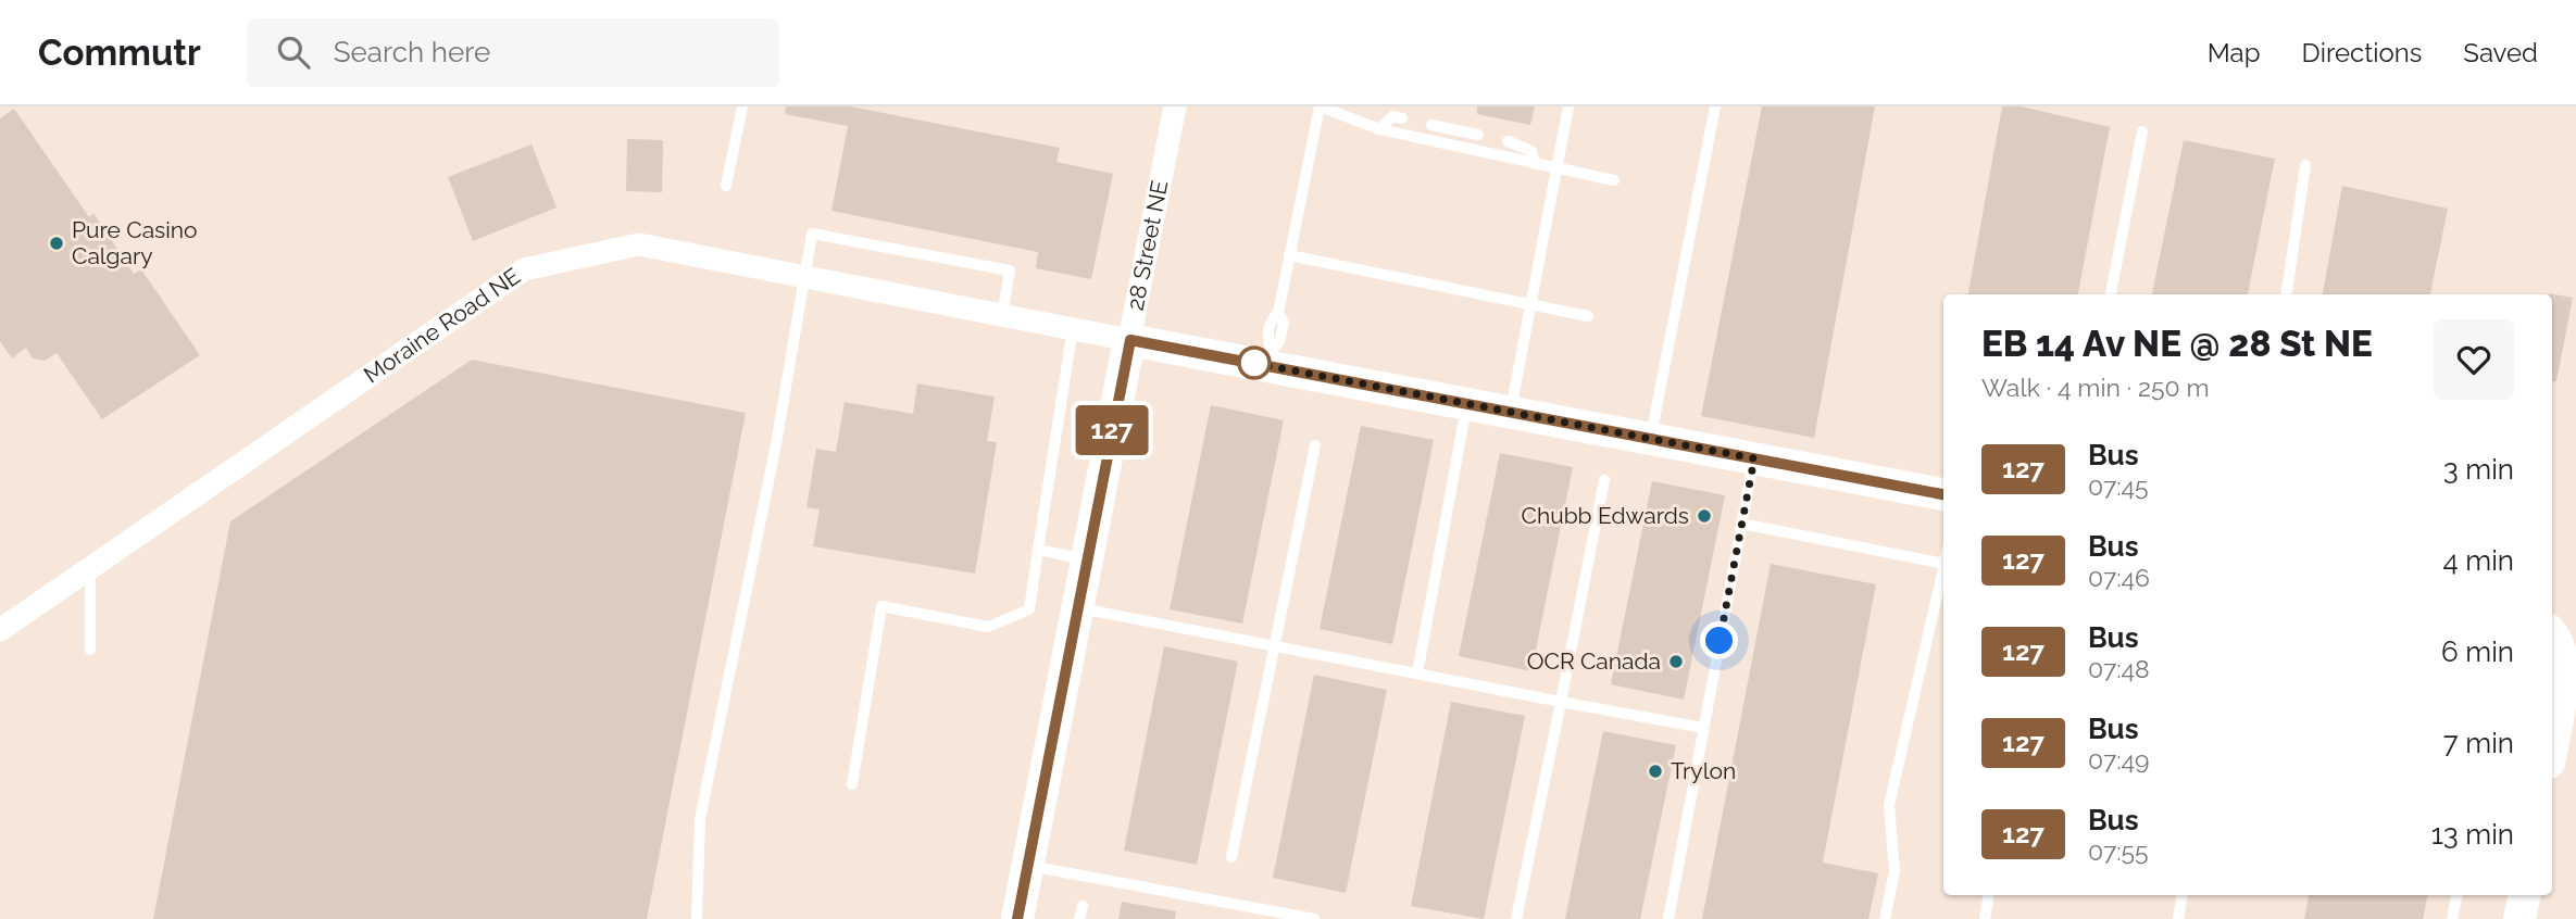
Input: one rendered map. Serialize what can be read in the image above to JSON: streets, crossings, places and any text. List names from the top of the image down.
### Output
{
  "streets": {
    "street": ["28 Street NE", "Moraine Road NE"]
  },
  "crossings": [
    ["28 Street NE", "Moraine Road NE"]
  ],
  "places": [
    "Pure Casino Calgary",
    "Chubb Edwards",
    "OCR Canada",
    "Trylon"
  ],
  "lines": ["bus line 127"],
  "page": {
    "header": "Commutr",
    "search": "Search here",
    "nav": ["Map", "Directions", "Saved"],
    "on_map": "127",
    "heading": ["EB 14 Av NE @ 28 St NE", "Walk · 4 min · 250 m"],
    "list": [
      {
        "mark": "127",
        "name": "Bus",
        "note": "07:45",
        "value": "3 min"
      },
      {
        "mark": "127",
        "name": "Bus",
        "note": "07:46",
        "value": "4 min"
      },
      {
        "mark": "127",
        "name": "Bus",
        "note": "07:48",
        "value": "6 min"
      },
      {
        "mark": "127",
        "name": "Bus",
        "note": "07:49",
        "value": "7 min"
      },
      {
        "mark": "127",
        "name": "Bus",
        "note": "07:55",
        "value": "13 min"
      }
    ]
  }
}
